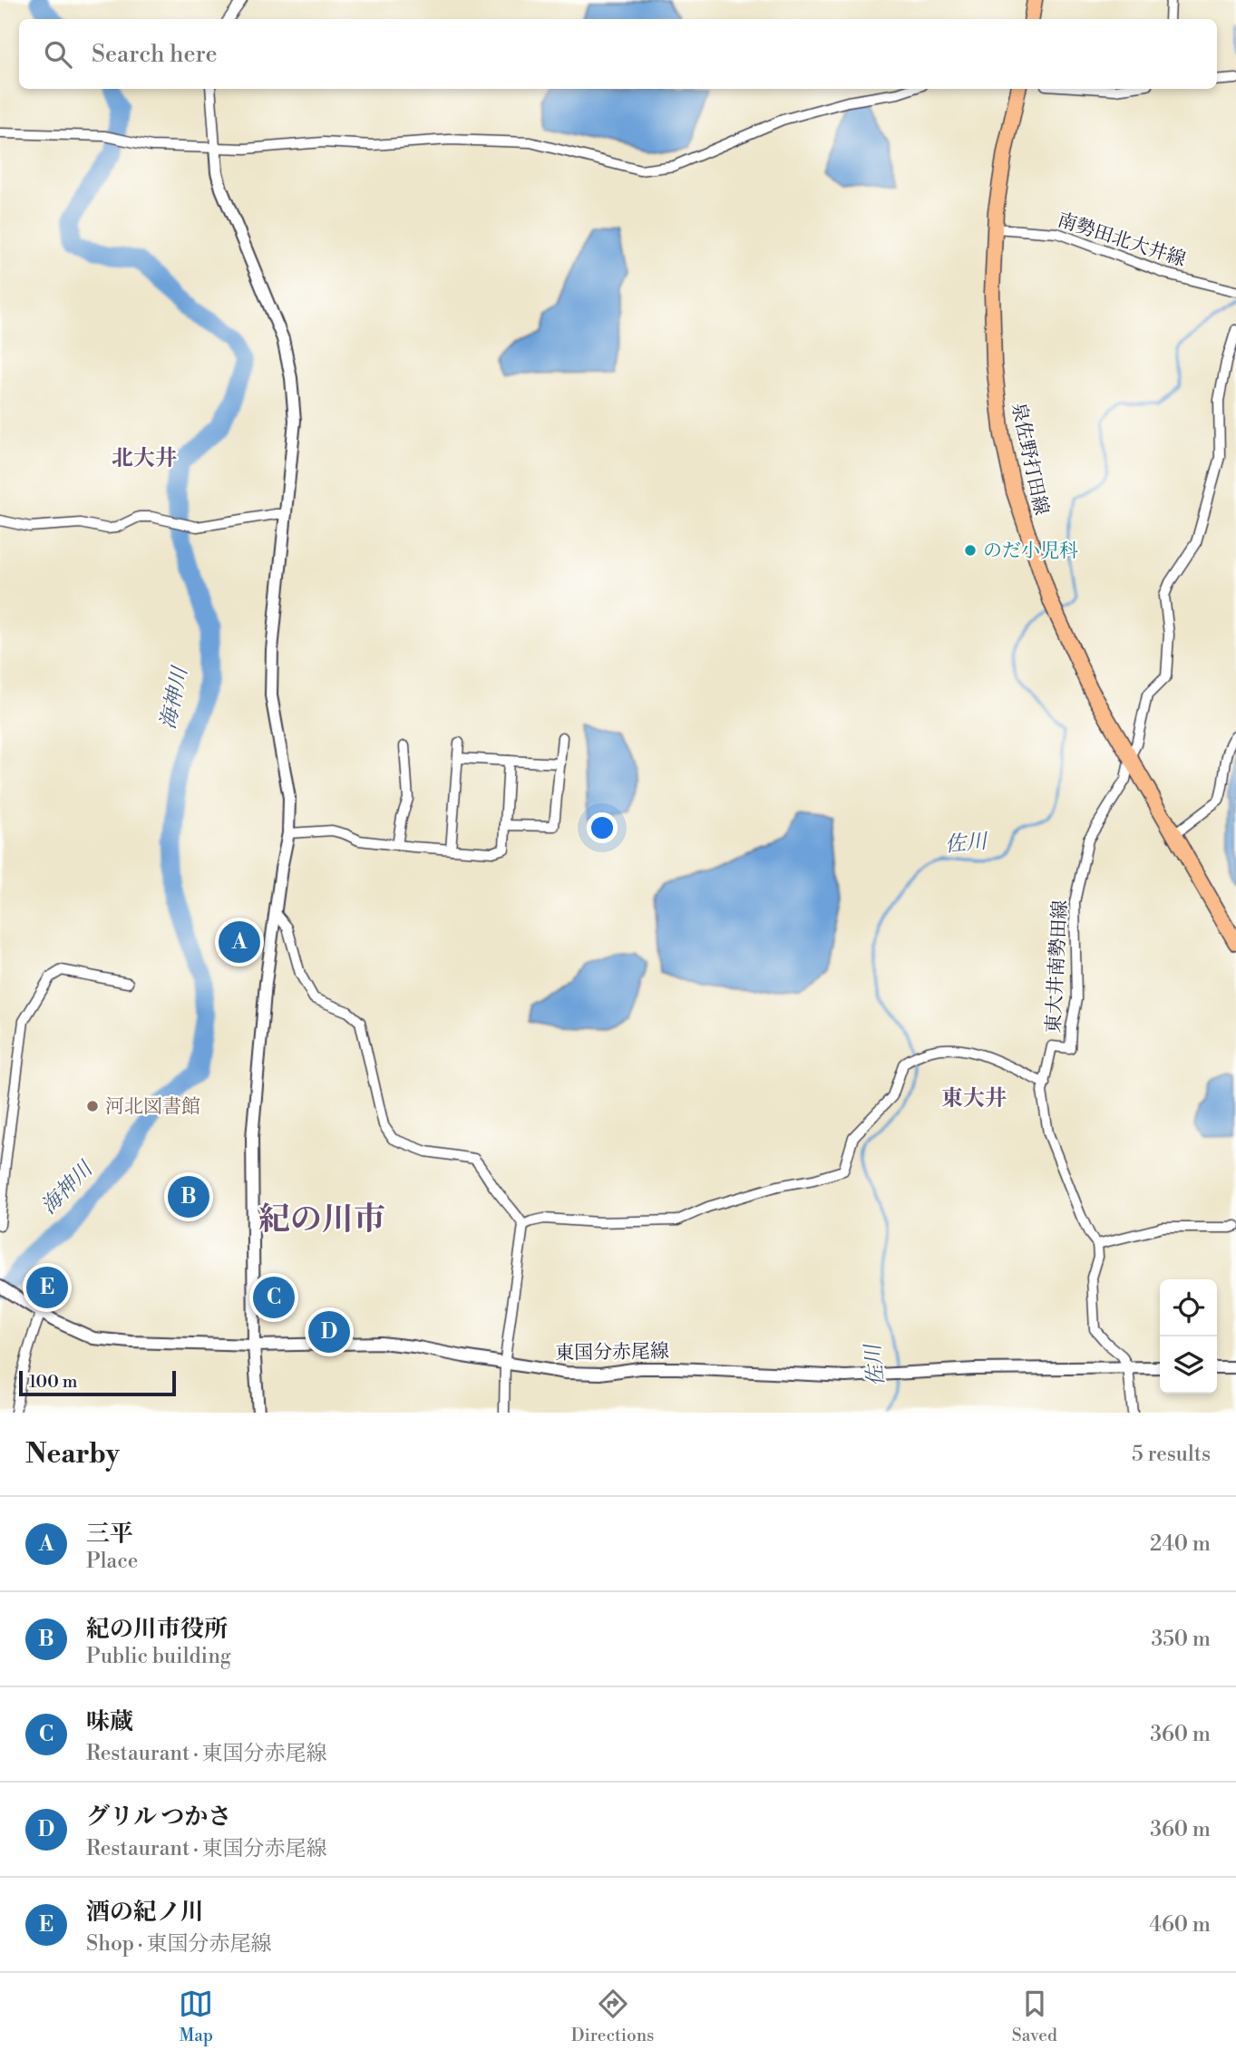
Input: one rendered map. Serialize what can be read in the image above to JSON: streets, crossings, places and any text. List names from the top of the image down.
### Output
{
  "streets": {
    "main road": ["泉佐野打田線"],
    "street": ["南勢田北大井線", "東大井南勢田線", "東国分赤尾線"]
  },
  "crossings": [
    ["南勢田北大井線", "泉佐野打田線"],
    ["泉佐野打田線", "東大井南勢田線"]
  ],
  "districts": ["北大井", "東大井", "紀の川市"],
  "water": ["海神川", "佐川"],
  "places": ["のだ小児科", "河北図書館"],
  "scale_bar": "100 m",
  "page": {
    "search": "Search here",
    "pins": [
      "A",
      "B",
      "E",
      "C",
      "D"
    ],
    "scale": "100 m",
    "heading": ["Nearby", "5 results"],
    "list": [
      {
        "mark": "A",
        "name": "三平",
        "note": "Place",
        "value": "240 m"
      },
      {
        "mark": "B",
        "name": "紀の川市役所",
        "note": "Public building",
        "value": "350 m"
      },
      {
        "mark": "C",
        "name": "味蔵",
        "note": "Restaurant · 東国分赤尾線",
        "value": "360 m"
      },
      {
        "mark": "D",
        "name": "グリル つかさ",
        "note": "Restaurant · 東国分赤尾線",
        "value": "360 m"
      },
      {
        "mark": "E",
        "name": "酒の紀ノ川",
        "note": "Shop · 東国分赤尾線",
        "value": "460 m"
      }
    ],
    "nav": ["Map", "Directions", "Saved"]
  }
}
